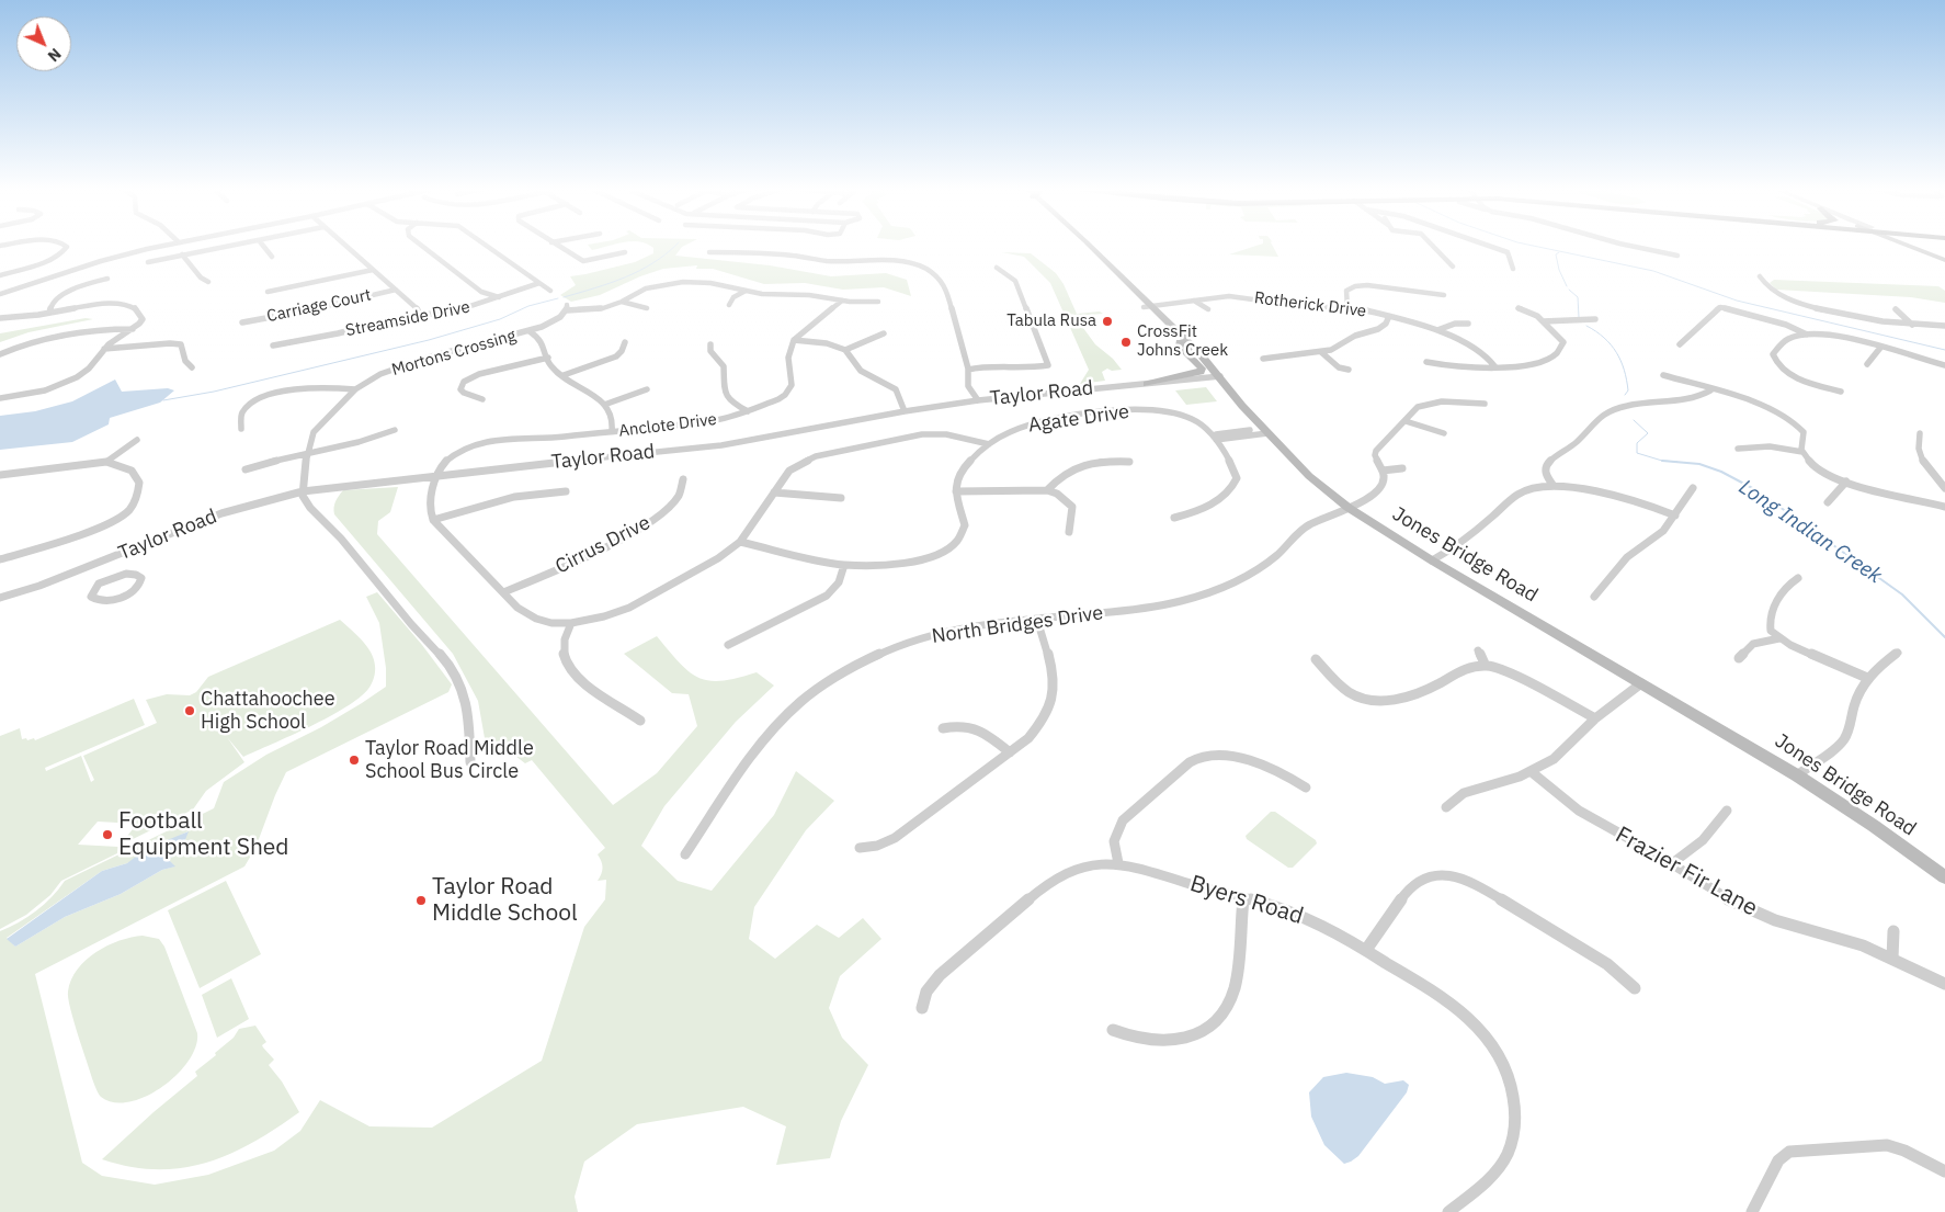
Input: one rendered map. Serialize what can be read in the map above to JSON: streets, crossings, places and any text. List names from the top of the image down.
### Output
{
  "streets": {
    "main road": ["Jones Bridge Road"],
    "street": [
      "Rotherick Drive",
      "Carriage Court",
      "Streamside Drive",
      "Mortons Crossing",
      "Taylor Road",
      "Agate Drive",
      "Anclote Drive",
      "Cirrus Drive",
      "North Bridges Drive",
      "Frazier Fir Lane",
      "Byers Road"
    ]
  },
  "crossings": [
    ["Rotherick Drive", "Jones Bridge Road"],
    ["Mortons Crossing", "Taylor Road"],
    ["Taylor Road", "Anclote Drive"],
    ["Taylor Road", "Jones Bridge Road"],
    ["Jones Bridge Road", "North Bridges Drive"]
  ],
  "water": ["Long Indian Creek"],
  "places": [
    "Tabula Rusa",
    "CrossFit Johns Creek",
    "Chattahoochee High School",
    "Taylor Road Middle School Bus Circle",
    "Football Equipment Shed",
    "Taylor Road Middle School"
  ],
  "north": "bottom right"
}
